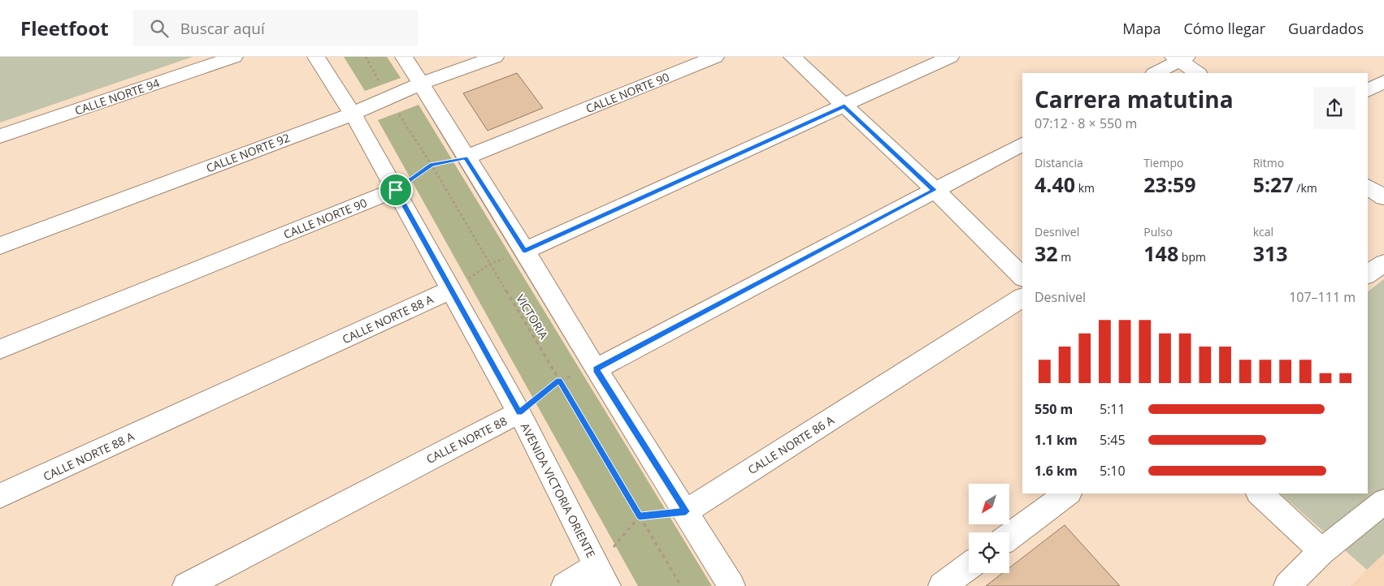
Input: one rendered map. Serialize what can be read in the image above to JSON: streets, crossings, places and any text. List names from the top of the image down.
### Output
{
  "streets": {
    "street": [
      "CALLE NORTE 90",
      "CALLE NORTE 94",
      "CALLE NORTE 92",
      "CALLE NORTE 88 A",
      "CALLE NORTE 88",
      "CALLE NORTE 86 A",
      "AVENIDA VICTORIA ORIENTE"
    ],
    "path": ["VICTORIA"]
  },
  "crossings": [
    ["CALLE NORTE 90", "AVENIDA VICTORIA ORIENTE"],
    ["CALLE NORTE 92", "VICTORIA"],
    ["CALLE NORTE 92", "AVENIDA VICTORIA ORIENTE"],
    ["VICTORIA", "CALLE NORTE 88"],
    ["CALLE NORTE 88 A", "AVENIDA VICTORIA ORIENTE"],
    ["CALLE NORTE 88", "AVENIDA VICTORIA ORIENTE"]
  ],
  "north": "bottom left",
  "page": {
    "header": "Fleetfoot",
    "search": "Buscar aquí",
    "nav": ["Mapa", "Cómo llegar", "Guardados"],
    "heading": ["Carrera matutina", "07:12 · 8 × 550 m"],
    "stats": [
      ["Distancia", "4.40 km"],
      ["Tiempo", "23:59"],
      ["Ritmo", "5:27 /km"],
      ["Desnivel", "32 m"],
      ["Pulso", "148 bpm"],
      ["kcal", "313"]
    ],
    "chart": ["Desnivel", "107–111 m"],
    "list": [
      {
        "name": "550 m",
        "note": "5:11"
      },
      {
        "name": "1.1 km",
        "note": "5:45"
      },
      {
        "name": "1.6 km",
        "note": "5:10"
      }
    ]
  }
}
